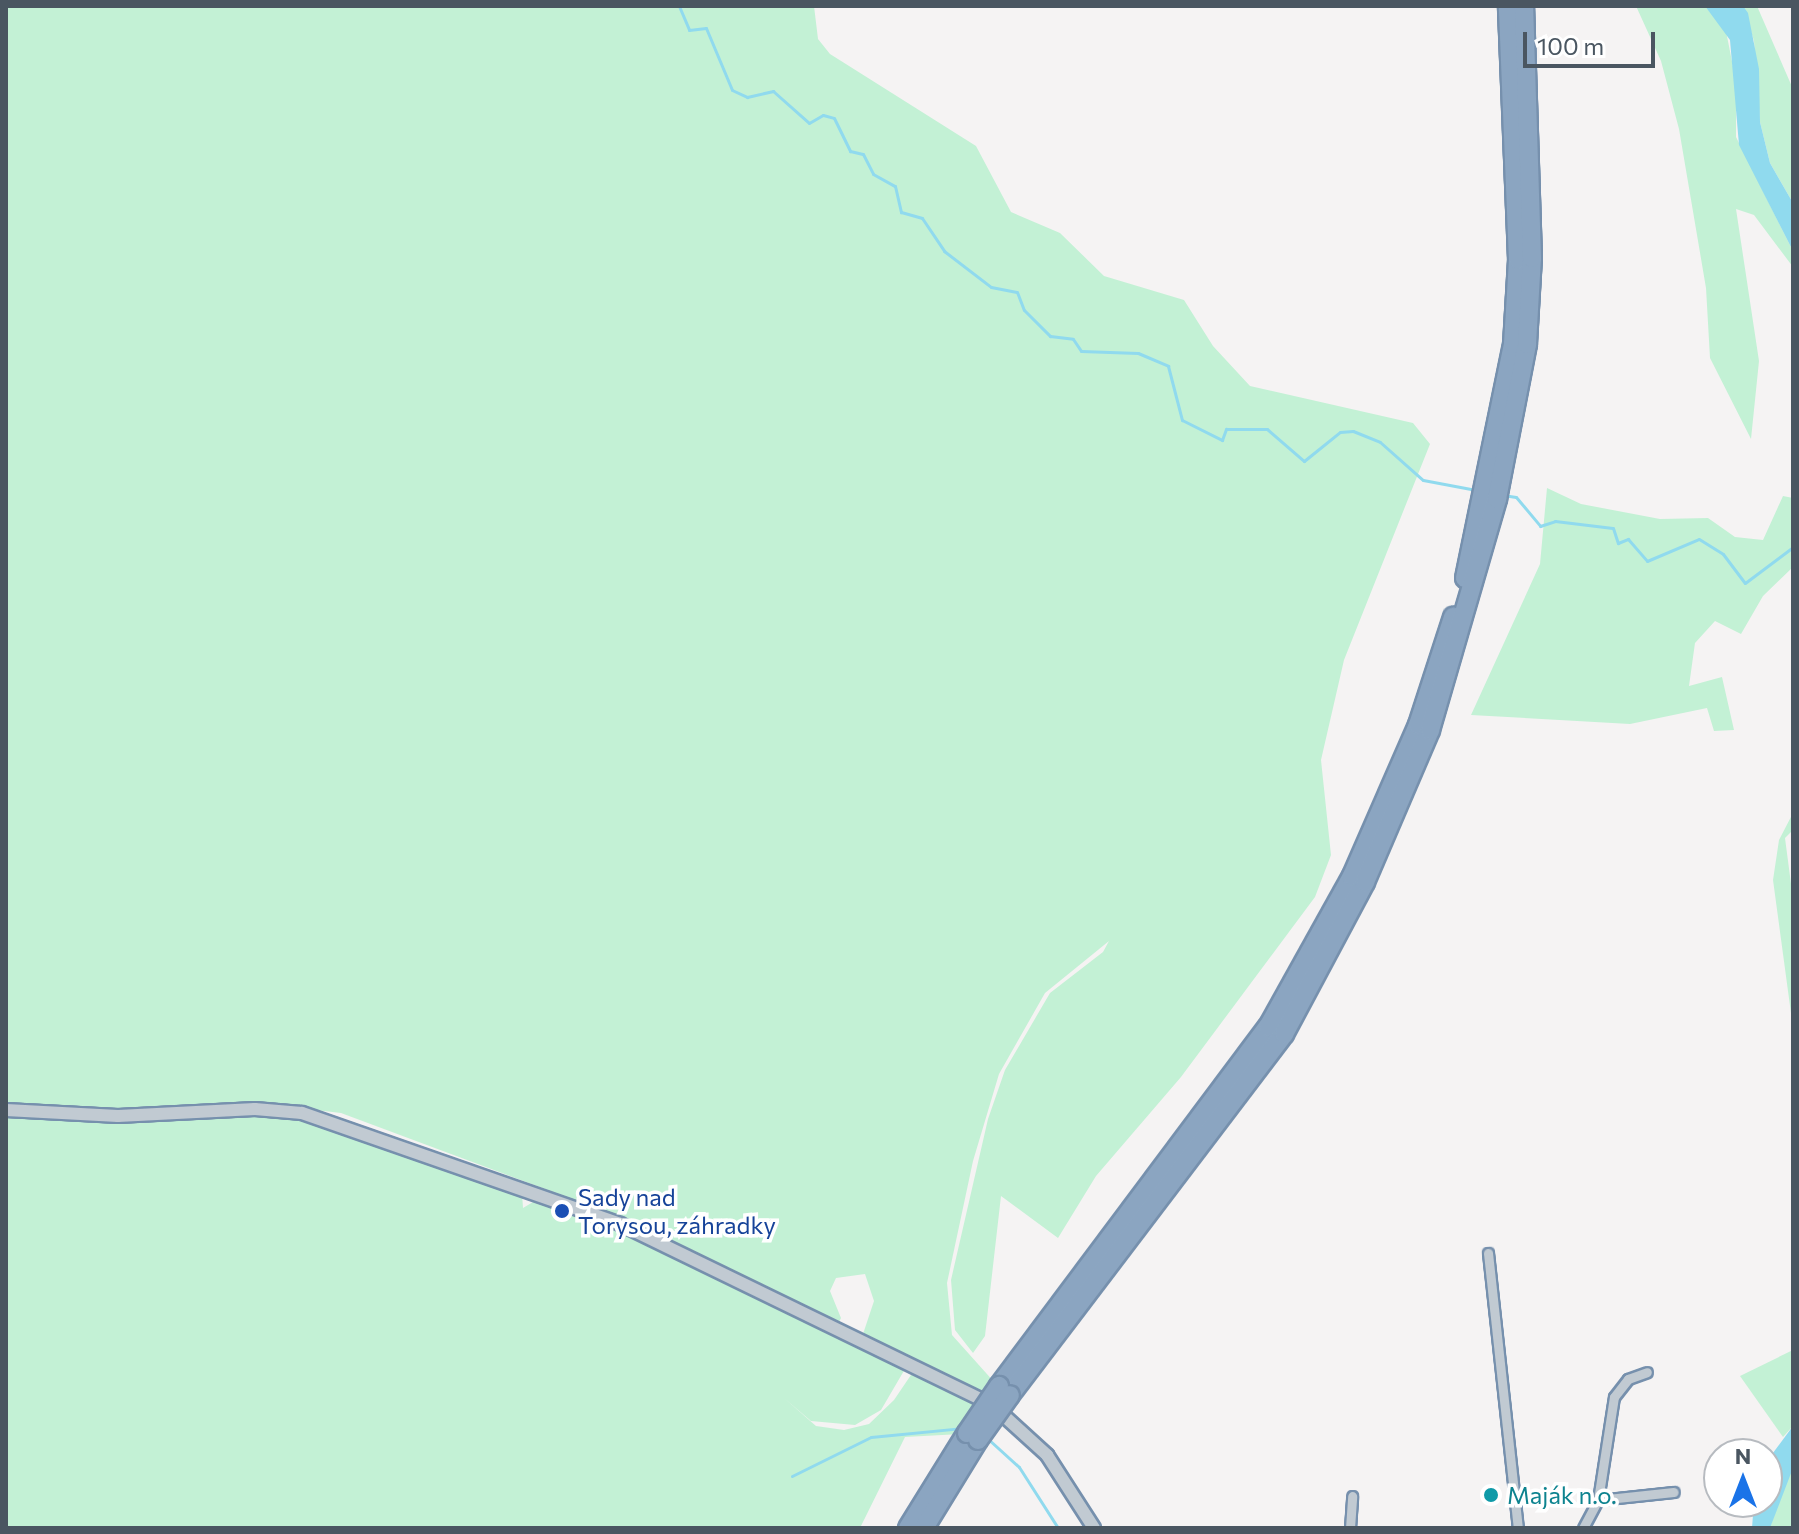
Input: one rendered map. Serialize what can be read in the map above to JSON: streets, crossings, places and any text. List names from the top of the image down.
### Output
{
  "places": ["Sady nad Torysou, záhradky", "Maják n.o."],
  "scale_bar": "100 m",
  "north": "top"
}
